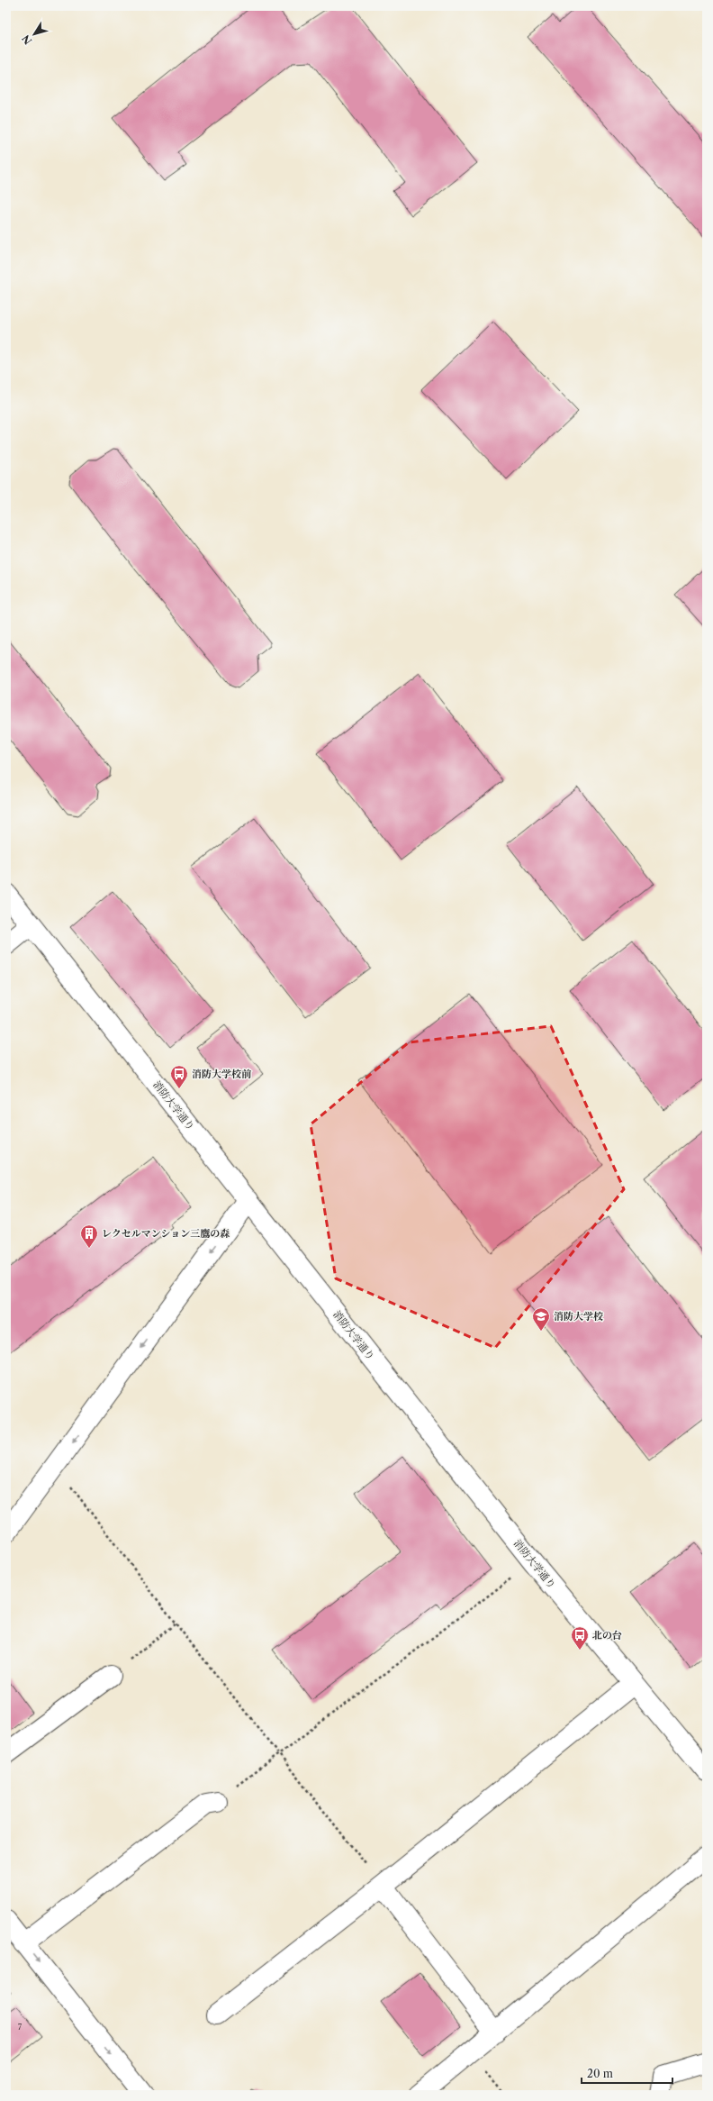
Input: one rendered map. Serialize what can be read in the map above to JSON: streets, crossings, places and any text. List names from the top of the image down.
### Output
{
  "streets": {
    "street": ["消防大学通り"]
  },
  "places": {
    "bus stop": ["消防大学校前", "北の台"],
    "building": ["レクセルマンション三鷹の森"],
    "school or university": ["消防大学校"]
  },
  "house_numbers": ["7"],
  "scale_bar": "20 m",
  "north": "bottom left"
}
